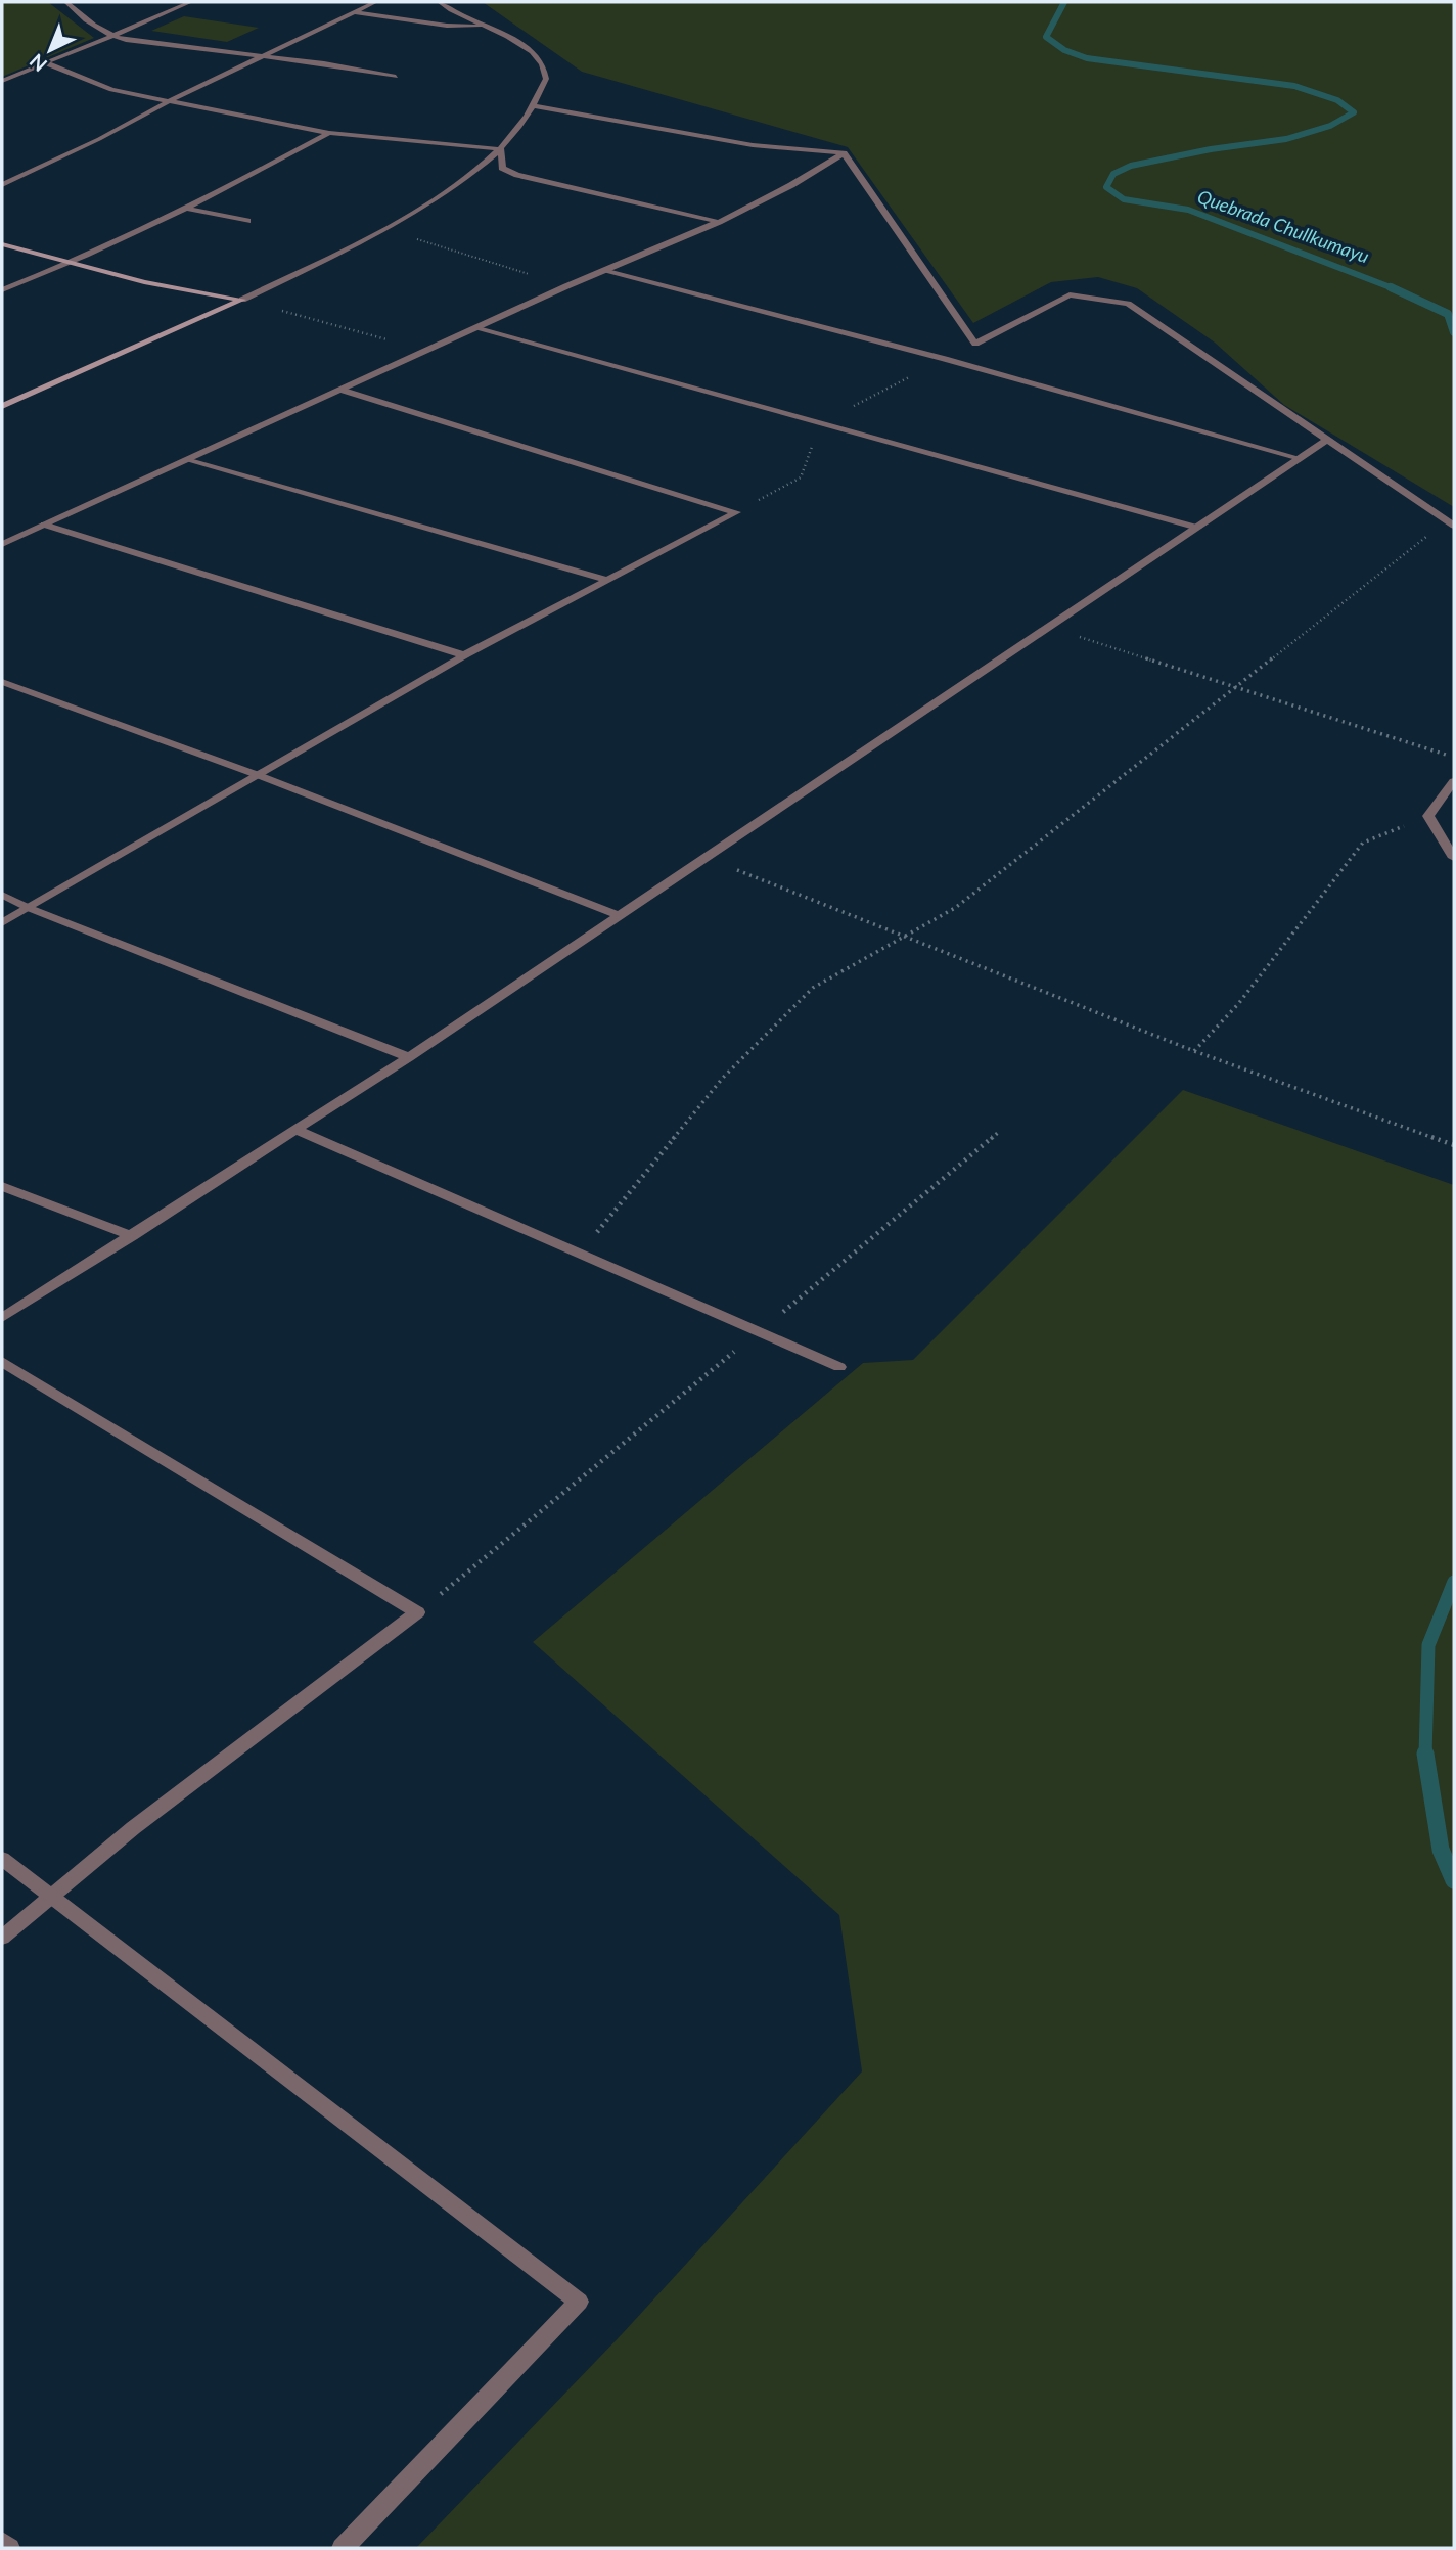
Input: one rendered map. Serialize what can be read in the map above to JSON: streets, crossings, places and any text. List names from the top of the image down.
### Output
{
  "water": ["Quebrada Chullkumayu"],
  "north": "bottom left"
}
